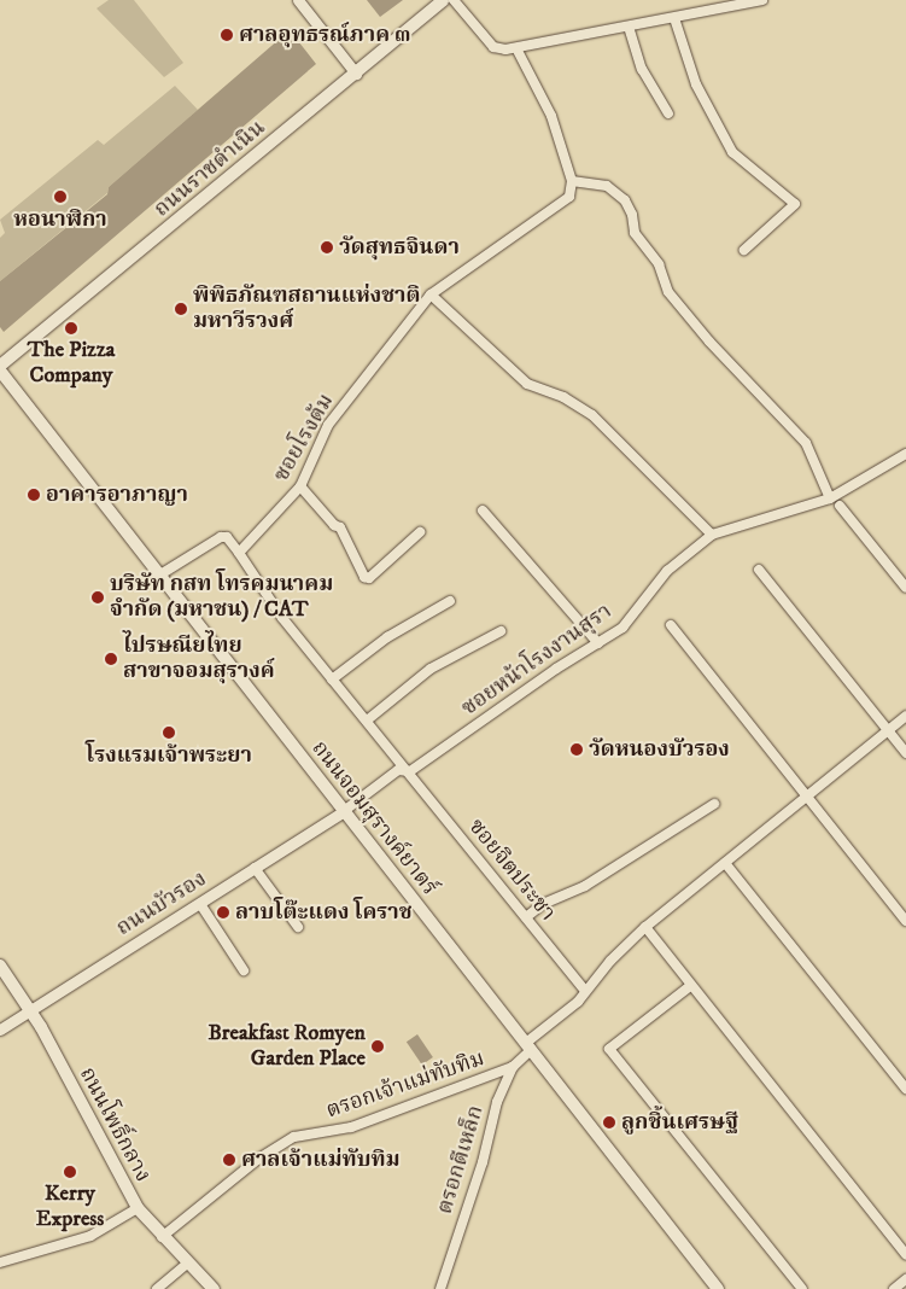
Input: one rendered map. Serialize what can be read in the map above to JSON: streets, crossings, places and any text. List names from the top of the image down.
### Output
{
  "streets": {
    "main road": ["ถนนราชดำเนิน", "ถนนจอมสุรางค์ยาตร์", "ถนนโพธิ์กลาง"],
    "street": [
      "ซอยโรงต้ม",
      "ซอยหน้าโรงงานสุรา",
      "ซอยจิตประชา",
      "ถนนบัวรอง",
      "ตรอกเจ้าแม่ทับทิม",
      "ตรอกตีเหล็ก"
    ]
  },
  "crossings": [
    ["ถนนราชดำเนิน", "ถนนจอมสุรางค์ยาตร์"],
    ["ซอยหน้าโรงงานสุรา", "ถนนจอมสุรางค์ยาตร์"],
    ["ซอยหน้าโรงงานสุรา", "ซอยจิตประชา"],
    ["ซอยหน้าโรงงานสุรา", "ถนนบัวรอง"],
    ["ถนนจอมสุรางค์ยาตร์", "ถนนบัวรอง"],
    ["ถนนจอมสุรางค์ยาตร์", "ตรอกตีเหล็ก"],
    ["ซอยจิตประชา", "ตรอกตีเหล็ก"],
    ["ถนนบัวรอง", "ถนนโพธิ์กลาง"],
    ["ตรอกเจ้าแม่ทับทิม", "ถนนโพธิ์กลาง"],
    ["ตรอกเจ้าแม่ทับทิม", "ตรอกตีเหล็ก"]
  ],
  "places": [
    "ศาลอุทธรณ์ภาค ๓",
    "หอนาฬิกา",
    "วัดสุทธจินดา",
    "พิพิธภัณฑสถานแห่งชาติ มหาวีรวงศ์",
    "The Pizza Company",
    "อาคารอาภาญา",
    "บริษัท กสท โทรคมนาคม จำกัด (มหาชน) / CAT",
    "ไปรษณียไทย สาขาจอมสุรางค์",
    "โรงแรมเจ้าพระยา",
    "วัดหนองบัวรอง",
    "ลาบโต๊ะแดง โคราช",
    "Breakfast Romyen Garden Place",
    "ลูกชิ้นเศรษฐี",
    "ศาลเจ้าแม่ทับทิม",
    "Kerry Express"
  ]
}
